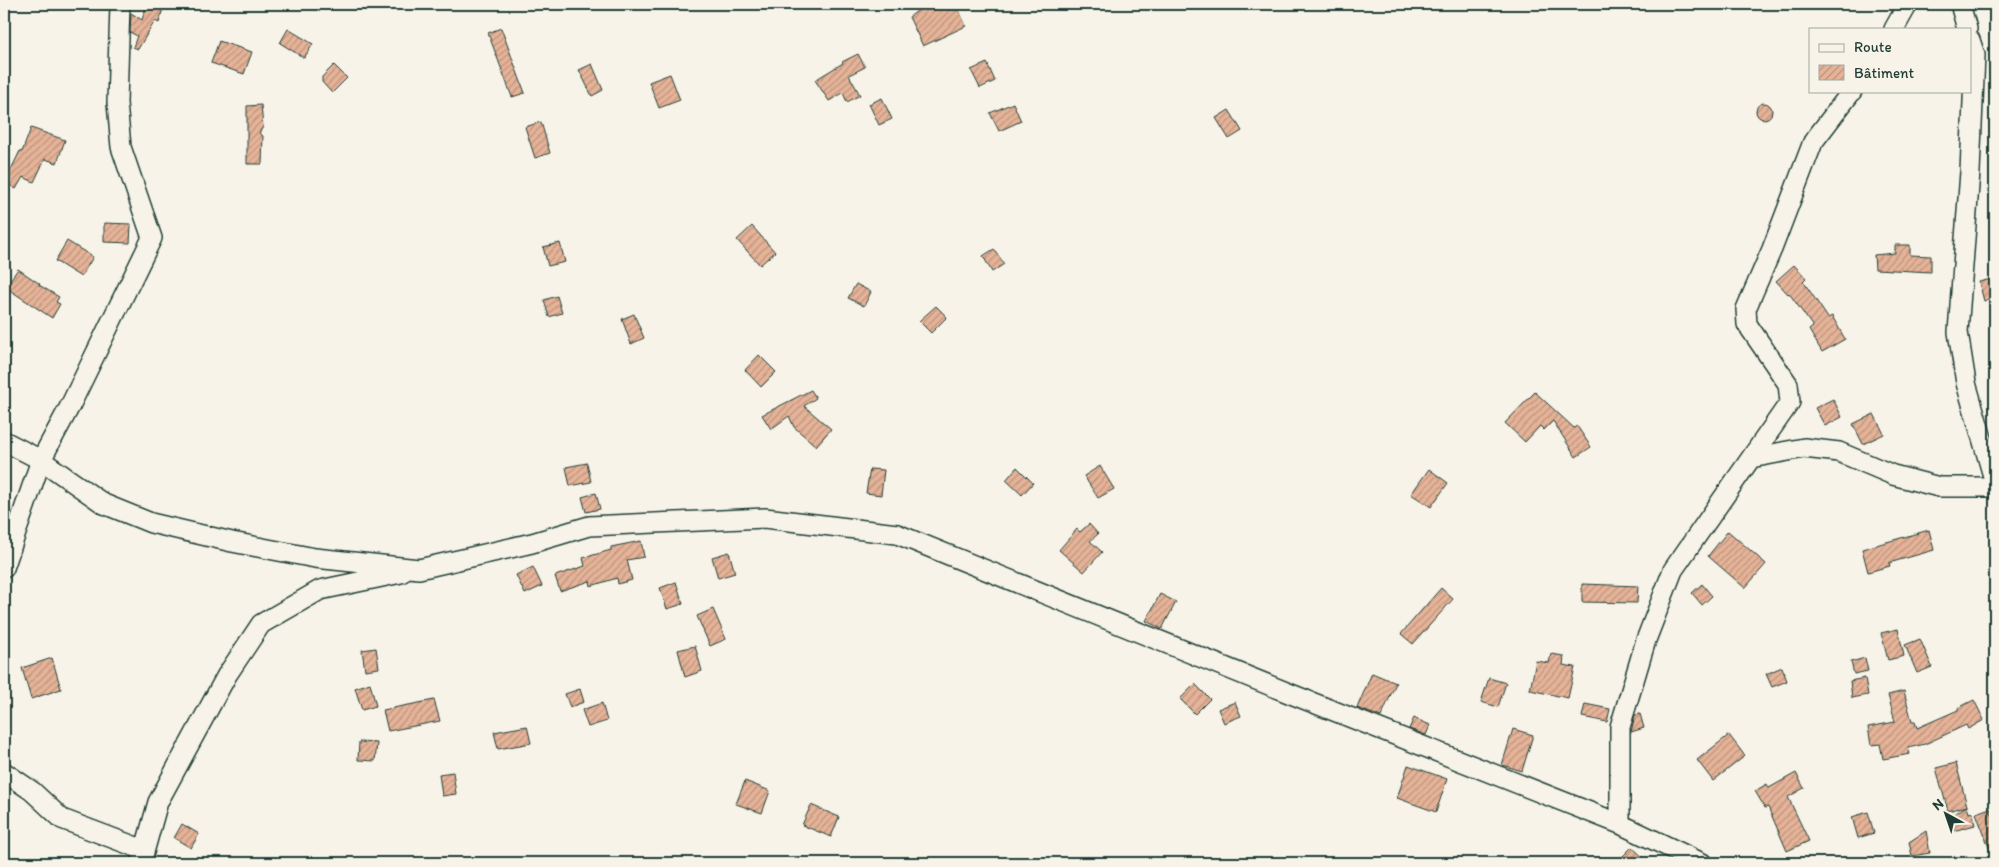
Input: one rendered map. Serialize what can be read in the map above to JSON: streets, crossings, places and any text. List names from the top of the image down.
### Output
{
  "legend": ["Route", "Bâtiment"],
  "north": "top left"
}
